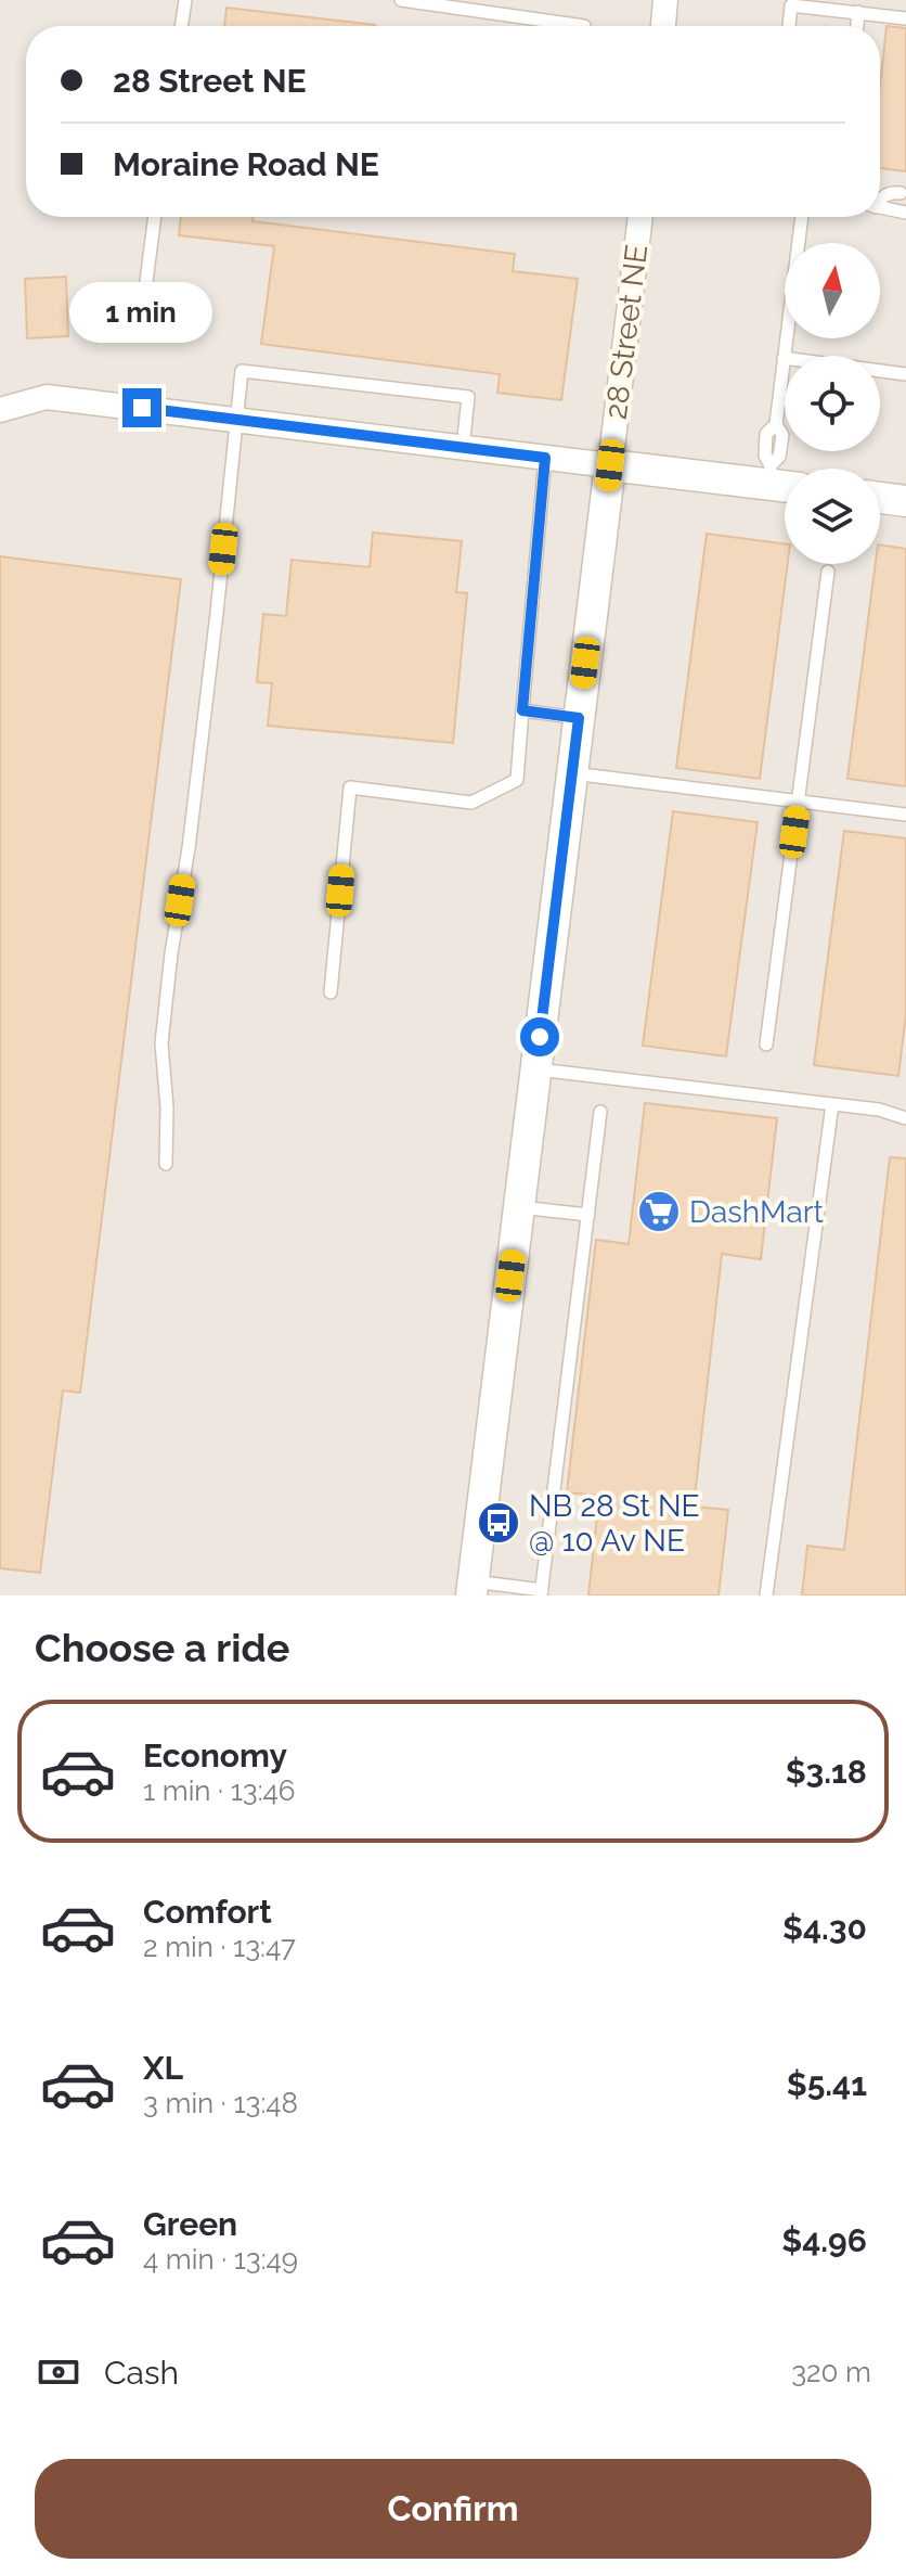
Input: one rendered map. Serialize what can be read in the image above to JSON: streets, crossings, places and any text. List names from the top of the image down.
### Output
{
  "streets": {
    "street": ["28 Street NE"]
  },
  "places": {
    "supermarket": ["DashMart"],
    "bus stop": ["NB 28 St NE @ 10 Av NE"]
  },
  "north": "top",
  "page": {
    "banner": ["28 Street NE", "Moraine Road NE"],
    "bubble": "1 min",
    "heading": "Choose a ride",
    "list": [
      {
        "name": "Economy",
        "note": "1 min · 13:46",
        "value": "$3.18"
      },
      {
        "name": "Comfort",
        "note": "2 min · 13:47",
        "value": "$4.30"
      },
      {
        "name": "XL",
        "note": "3 min · 13:48",
        "value": "$5.41"
      },
      {
        "name": "Green",
        "note": "4 min · 13:49",
        "value": "$4.96"
      }
    ],
    "pay": ["Cash", "320 m"],
    "buttons": "Confirm"
  }
}
